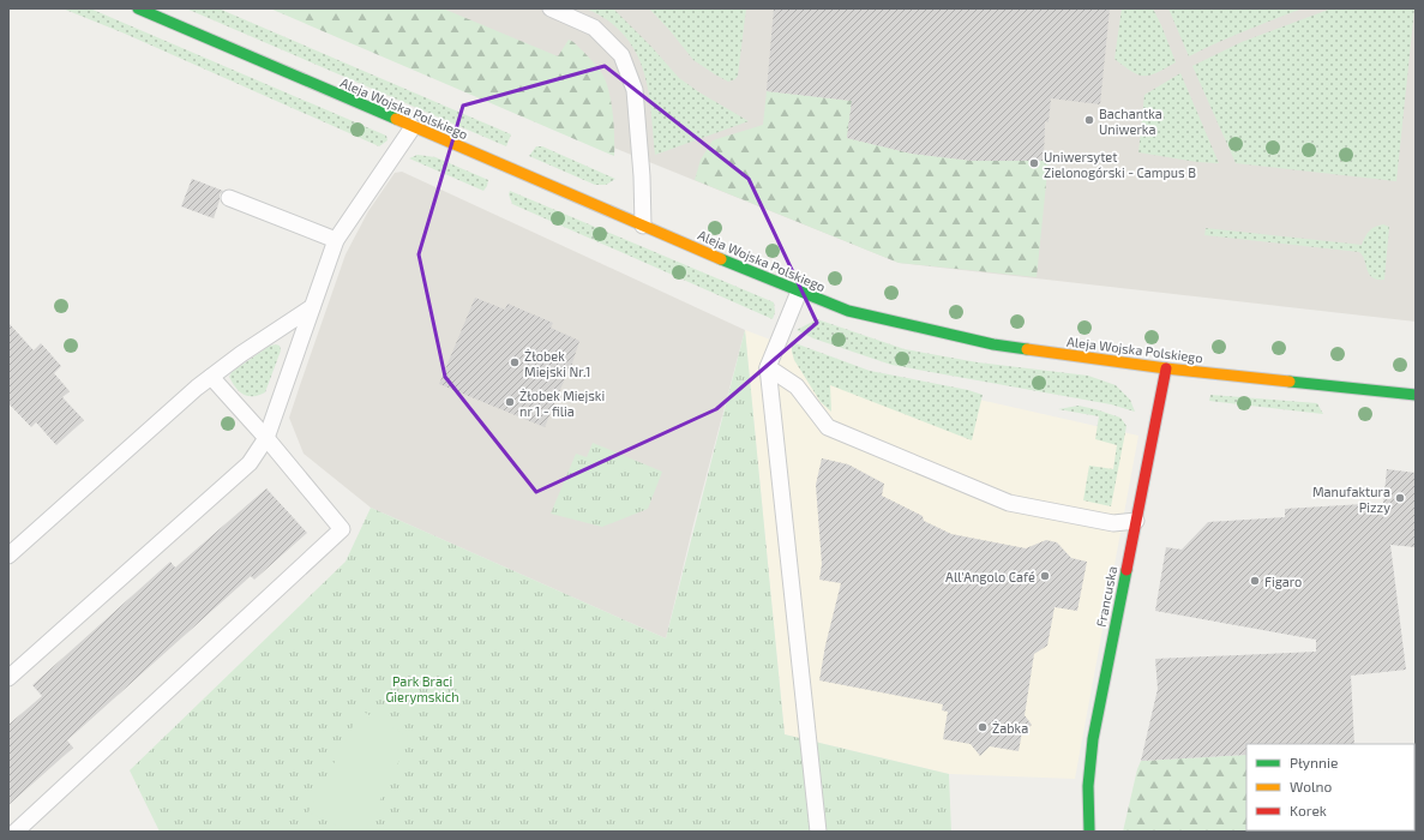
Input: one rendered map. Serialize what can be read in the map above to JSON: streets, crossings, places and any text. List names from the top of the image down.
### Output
{
  "streets": {
    "main road": ["Aleja Wojska Polskiego", "Francuska"]
  },
  "crossings": [
    ["Aleja Wojska Polskiego", "Francuska"]
  ],
  "parks": ["Park Braci Gierymskich"],
  "places": [
    "Bachantka Uniwerka",
    "Uniwersytet Zielonogórski - Campus B",
    "Żłobek Miejski Nr.1",
    "Żłobek Miejski nr 1 - filia",
    "Manufaktura Pizzy",
    "All'Angolo Café",
    "Figaro",
    "Żabka"
  ],
  "legend": ["Płynnie", "Wolno", "Korek"]
}
